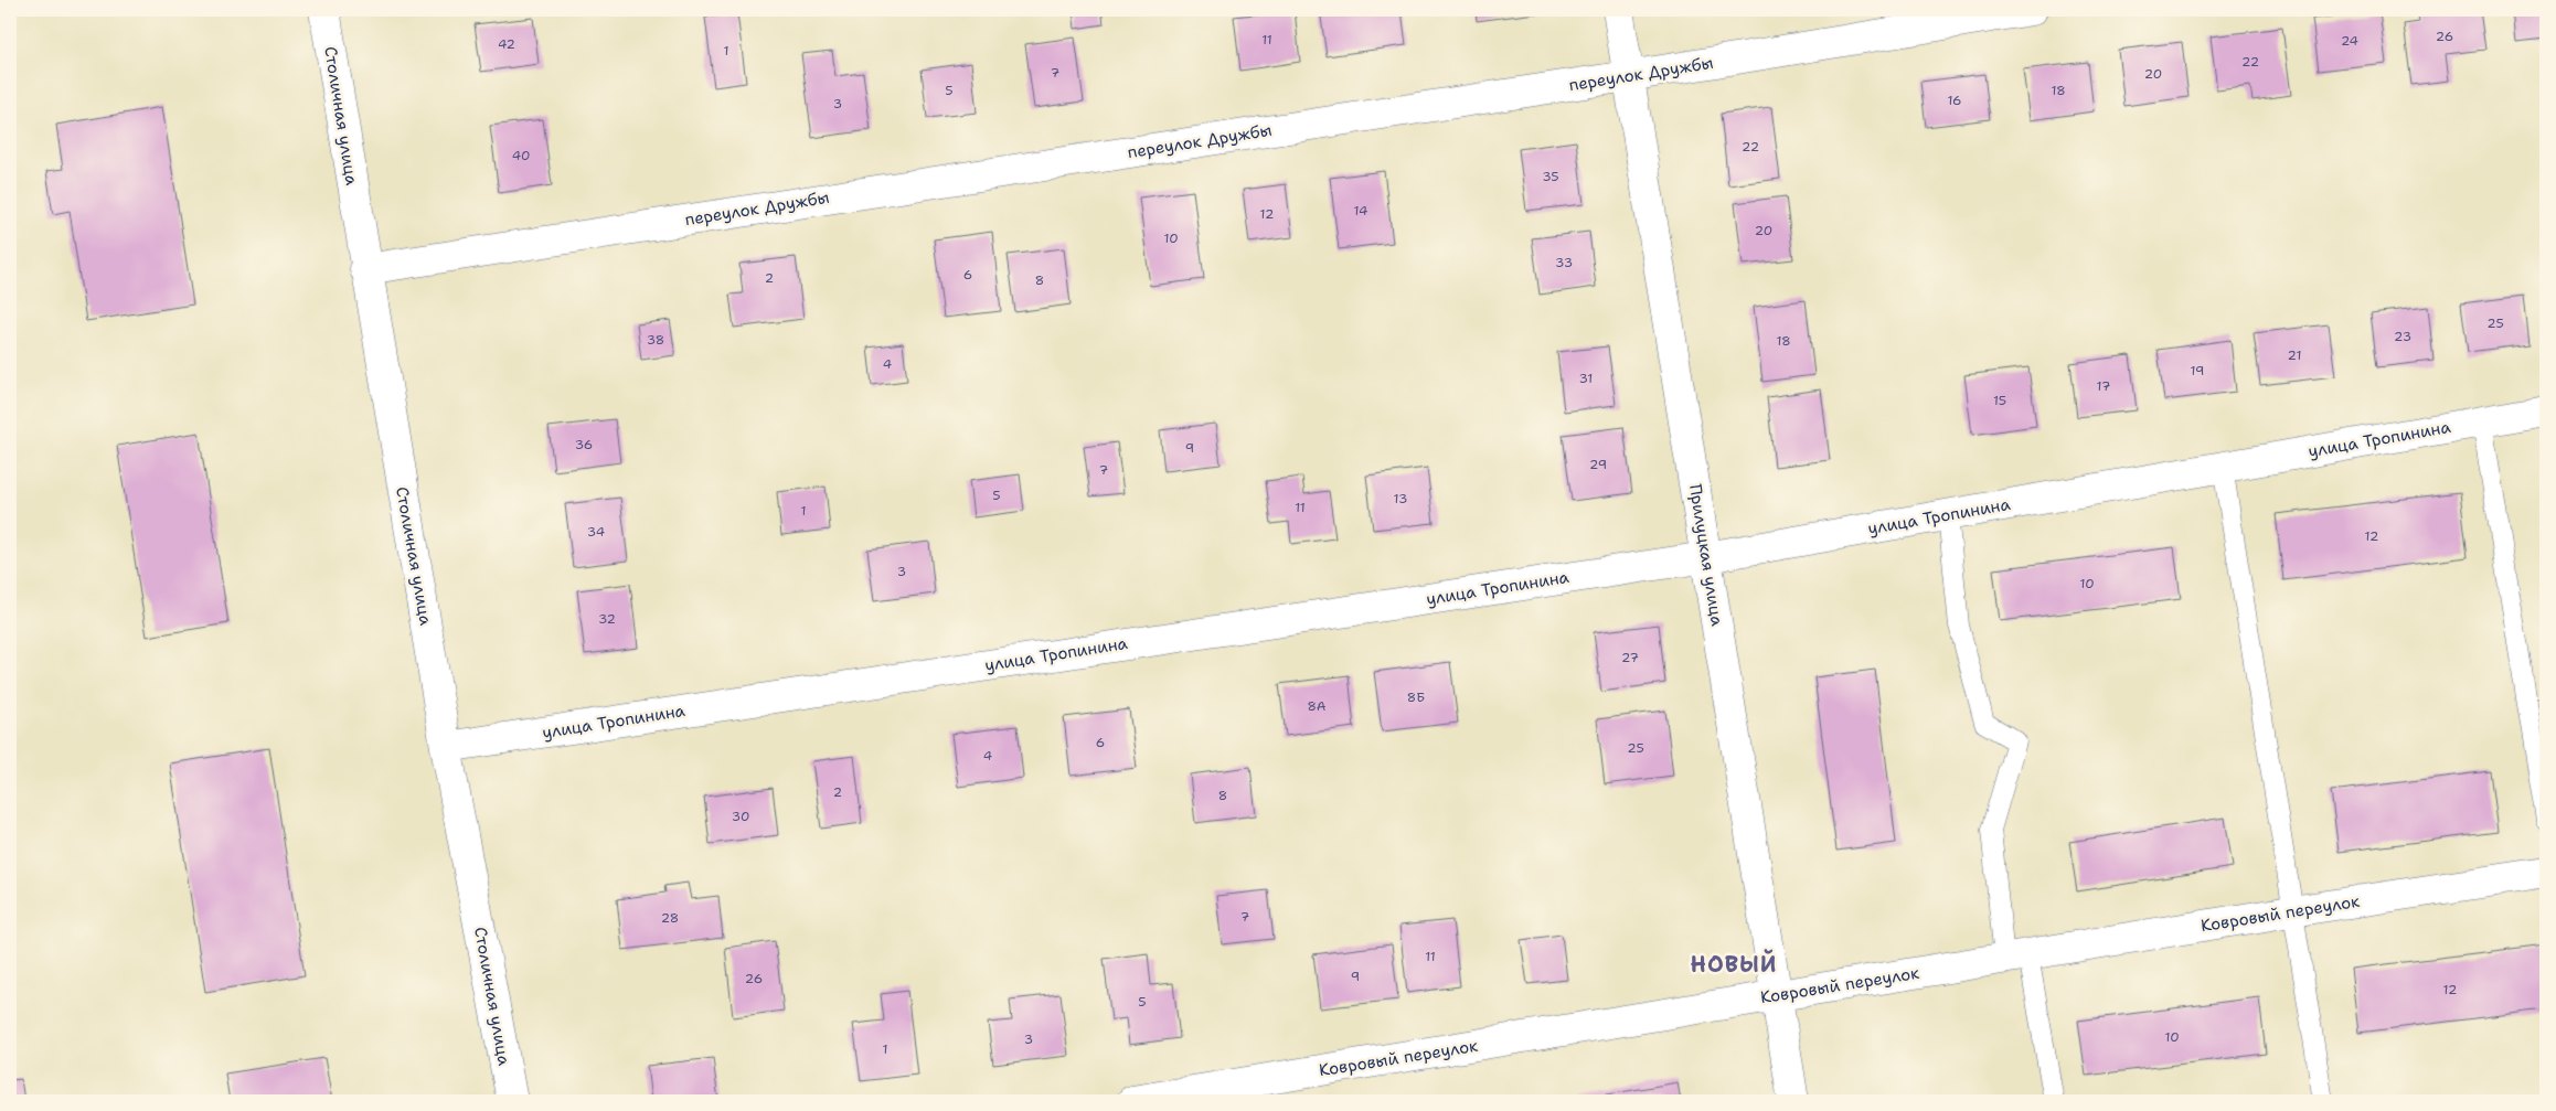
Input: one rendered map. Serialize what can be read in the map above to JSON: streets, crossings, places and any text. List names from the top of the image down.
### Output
{
  "streets": {
    "street": [
      "переулок Дружбы",
      "Столичная улица",
      "улица Тропинина",
      "Прилуцкая улица",
      "Ковровый переулок"
    ]
  },
  "crossings": [
    ["переулок Дружбы", "Столичная улица"],
    ["переулок Дружбы", "Прилуцкая улица"],
    ["Столичная улица", "улица Тропинина"],
    ["улица Тропинина", "Прилуцкая улица"],
    ["Прилуцкая улица", "Ковровый переулок"]
  ],
  "districts": ["НОВЫЙ"],
  "house_numbers": [
    "26",
    "11",
    "24",
    "42",
    "1",
    "22",
    "7",
    "20",
    "5",
    "18",
    "16",
    "3",
    "22",
    "40",
    "35",
    "14",
    "12",
    "20",
    "10",
    "33",
    "6",
    "2",
    "8",
    "25",
    "23",
    "38",
    "18",
    "21",
    "4",
    "19",
    "31",
    "17",
    "15",
    "36",
    "9",
    "29",
    "7",
    "5",
    "13",
    "11",
    "1",
    "34",
    "12",
    "3",
    "10",
    "32",
    "27",
    "8Б",
    "8А",
    "6",
    "25",
    "4",
    "2",
    "8",
    "30",
    "7",
    "28",
    "11",
    "9",
    "26",
    "12",
    "5",
    "10",
    "3",
    "1"
  ]
}
